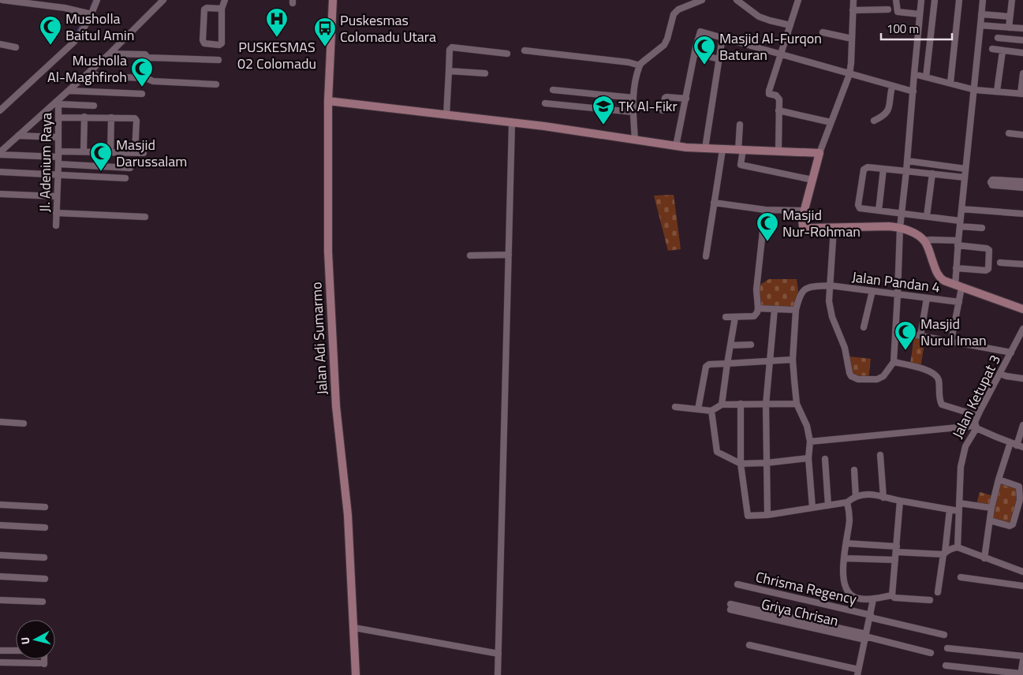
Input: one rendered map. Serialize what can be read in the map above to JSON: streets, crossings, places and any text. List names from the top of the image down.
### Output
{
  "streets": {
    "street": [
      "Jl. Adenium Raya",
      "Jalan Pandan 4",
      "Jalan Adi Sumarmo",
      "Jalan Ketupat 3",
      "Chrisma Regency",
      "Griya Chrisan"
    ]
  },
  "places": {
    "hospital": ["PUSKESMAS 02 Colomadu"],
    "mosque": [
      "Musholla Baitul Amin",
      "Masjid Al-Furqon Baturan",
      "Musholla Al-Maghfiroh",
      "Masjid Darussalam",
      "Masjid Nur-Rohman",
      "Masjid Nurul Iman"
    ],
    "bus stop": ["Puskesmas Colomadu Utara"],
    "school or university": ["TK Al-Fikr"]
  },
  "scale_bar": "100 m",
  "north": "left"
}
